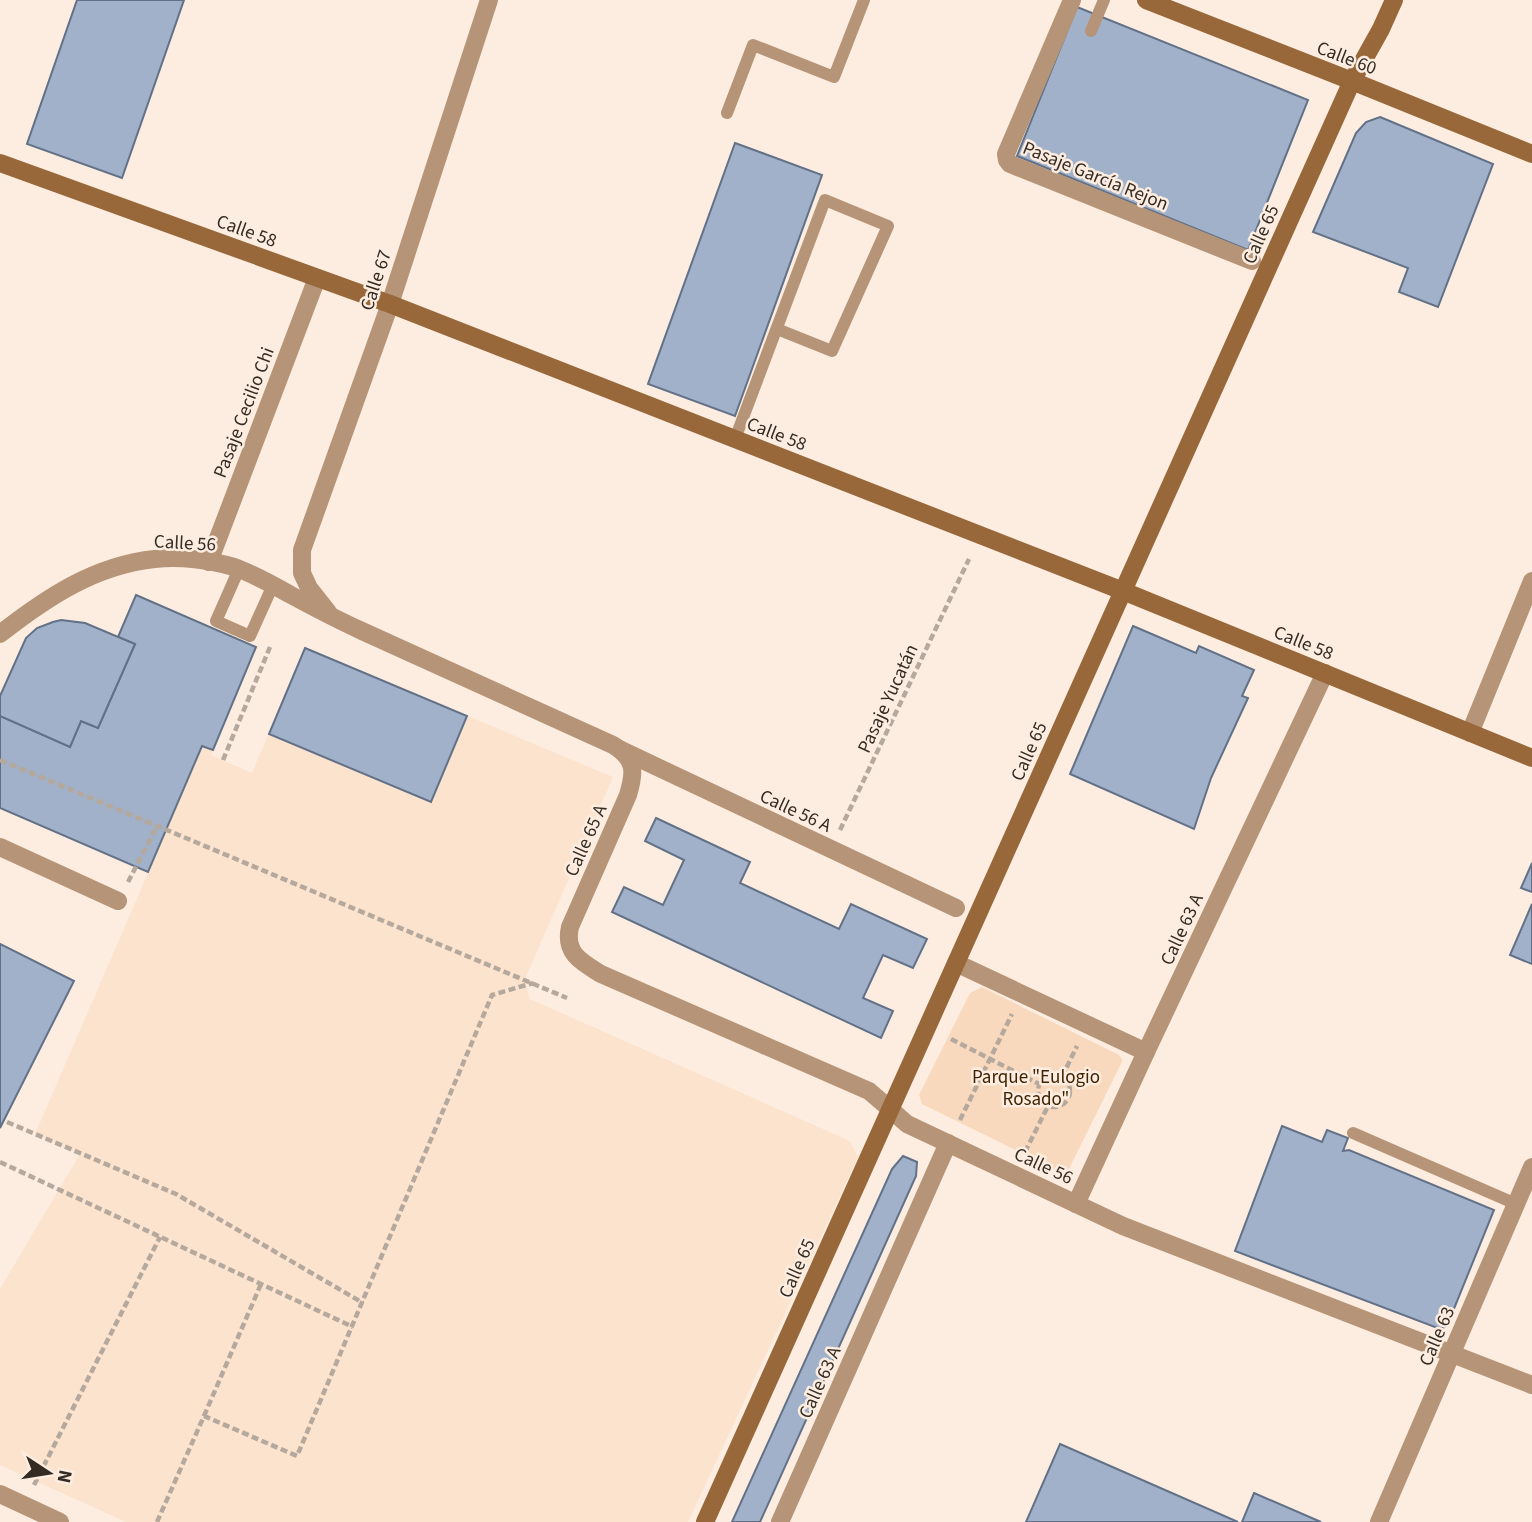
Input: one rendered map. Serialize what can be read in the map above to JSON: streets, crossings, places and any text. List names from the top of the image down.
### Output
{
  "streets": {
    "main road": ["Calle 60", "Calle 58", "Calle 65"],
    "street": [
      "Pasaje García Rejon",
      "Calle 67",
      "Pasaje Cecilio Chi",
      "Calle 56",
      "Calle 56 A",
      "Calle 65 A",
      "Calle 63 A",
      "Calle 63"
    ],
    "path": ["Pasaje Yucatán"]
  },
  "crossings": [
    ["Calle 60", "Calle 65"],
    ["Calle 58", "Calle 65"],
    ["Calle 58", "Calle 67"],
    ["Calle 58", "Pasaje Cecilio Chi"],
    ["Calle 58", "Calle 63 A"],
    ["Calle 65", "Calle 56"],
    ["Calle 67", "Calle 56"],
    ["Pasaje Cecilio Chi", "Calle 56"],
    ["Calle 56", "Calle 56 A"],
    ["Calle 56", "Calle 65 A"],
    ["Calle 56", "Calle 63 A"],
    ["Calle 56", "Calle 63"],
    ["Pasaje Yucatán", "Calle 56 A"],
    ["Calle 56 A", "Calle 65 A"]
  ],
  "parks": ["Parque \"Eulogio Rosado\""],
  "north": "right"
}
